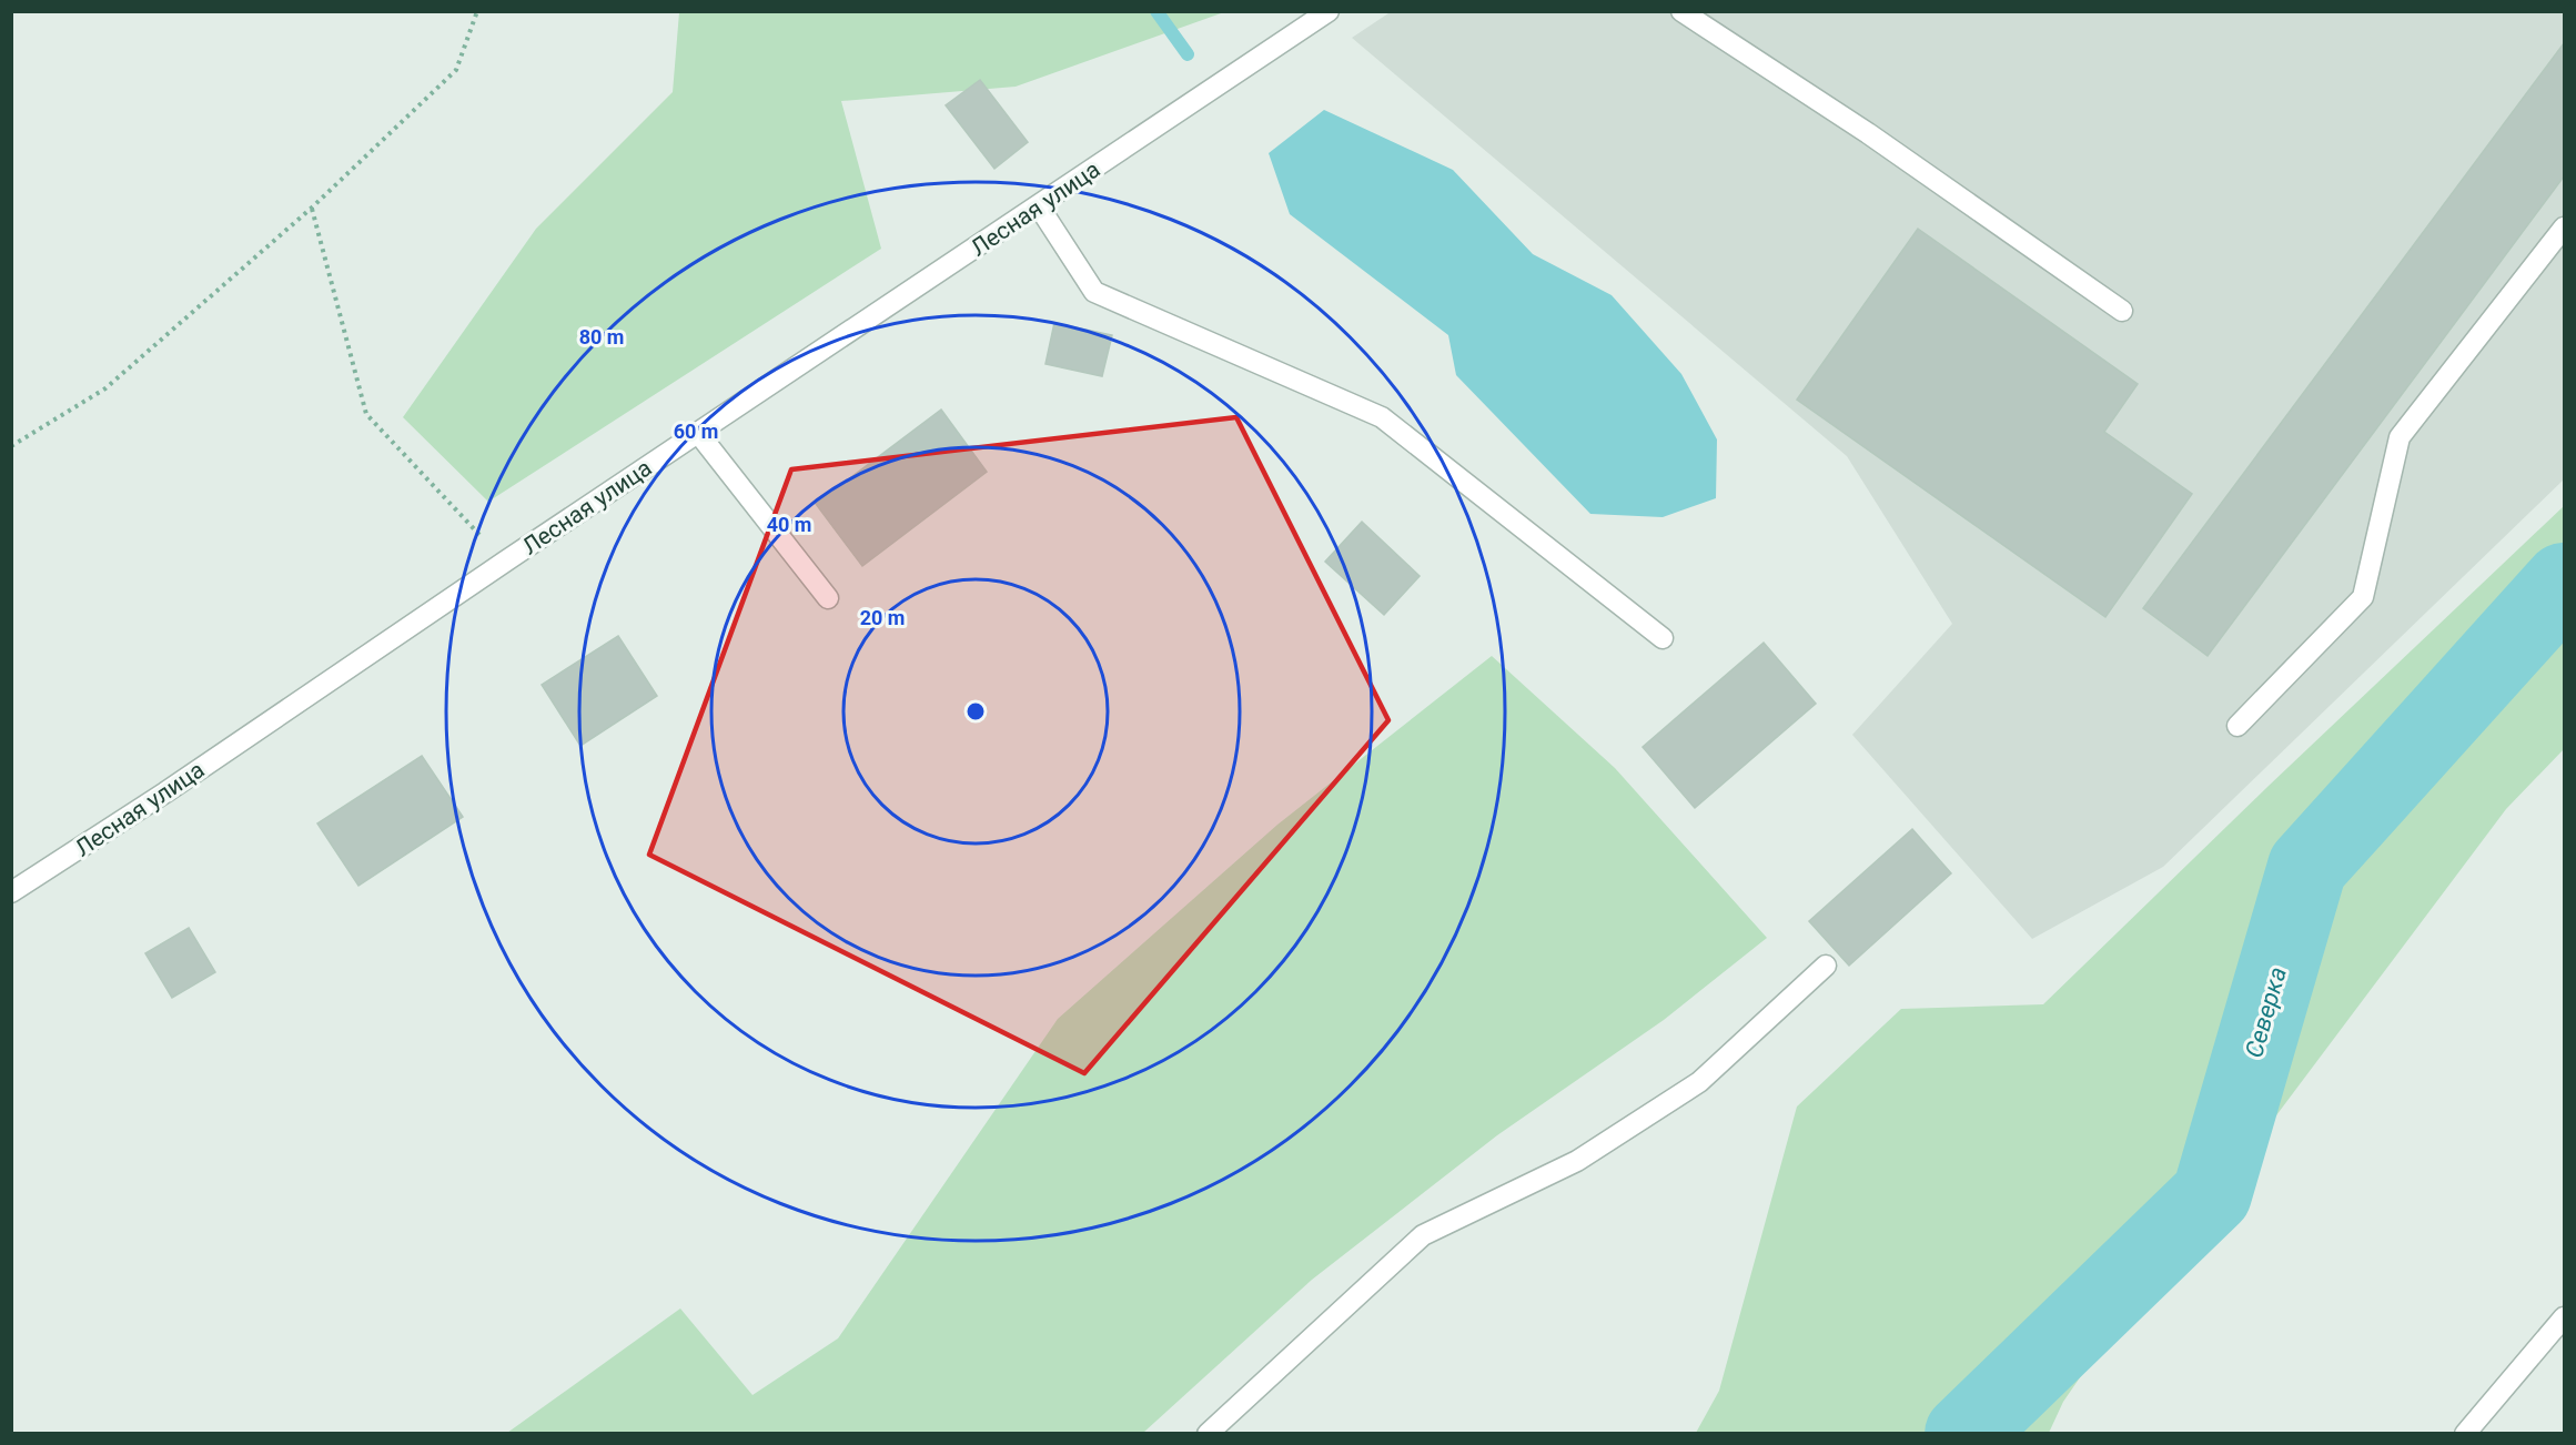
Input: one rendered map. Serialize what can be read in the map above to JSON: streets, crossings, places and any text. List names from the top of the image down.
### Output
{
  "streets": {
    "street": ["Лесная улица"]
  },
  "water": ["Северка"],
  "rings": [
    "80 m",
    "60 m",
    "40 m",
    "20 m"
  ]
}
